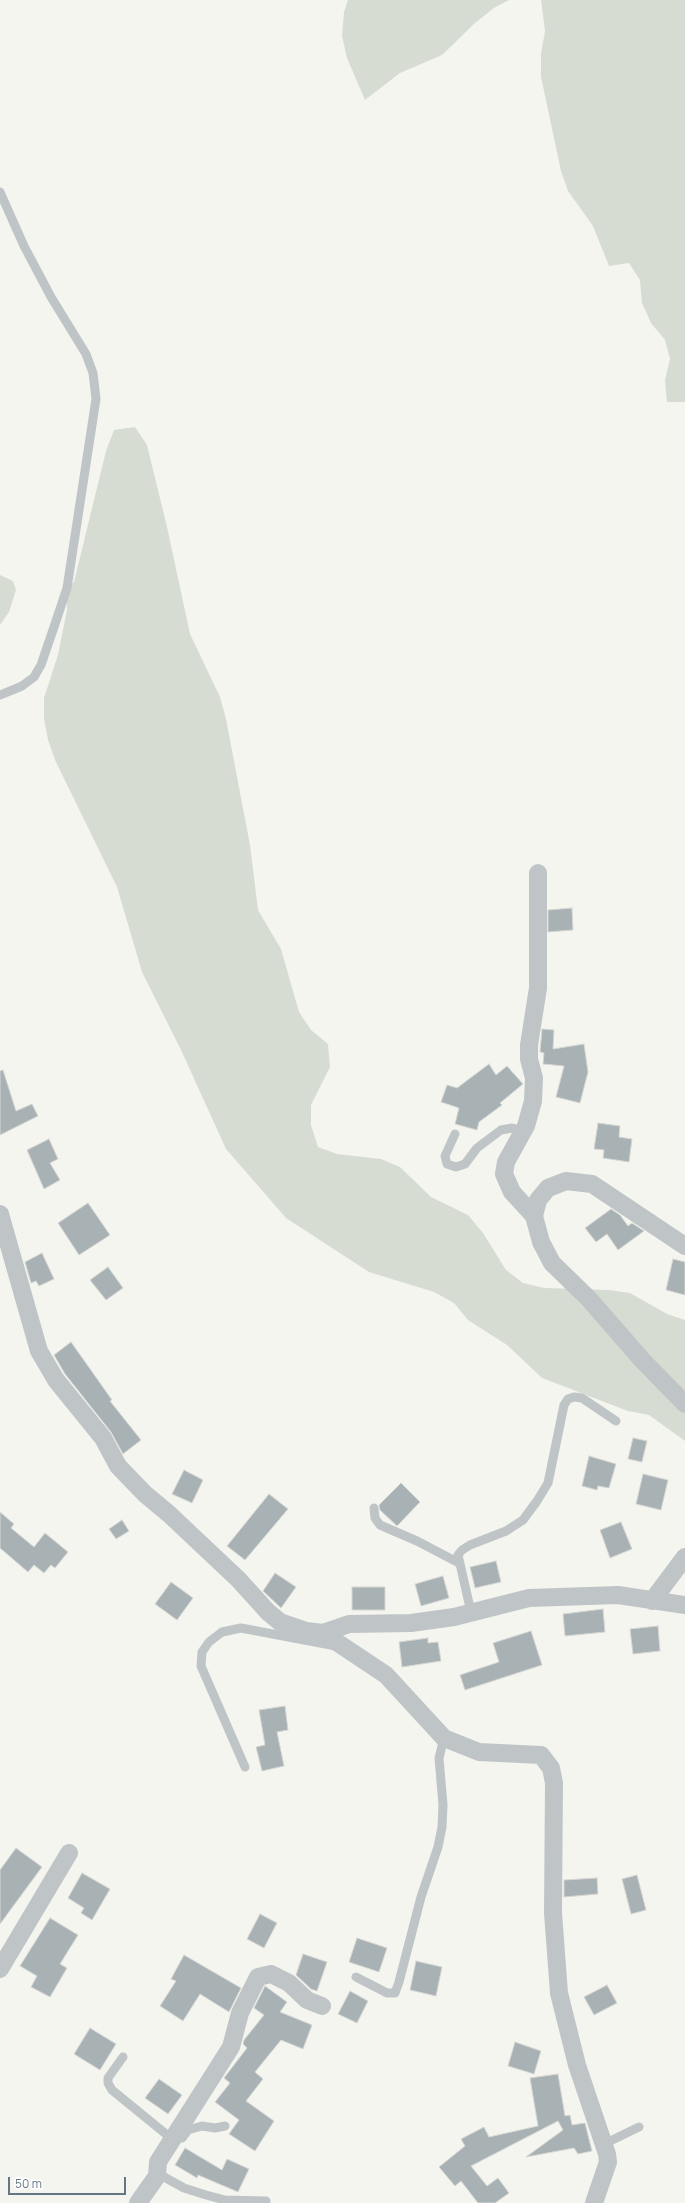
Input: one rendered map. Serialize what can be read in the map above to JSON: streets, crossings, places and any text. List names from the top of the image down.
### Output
{
  "scale_bar": "50 m"
}
